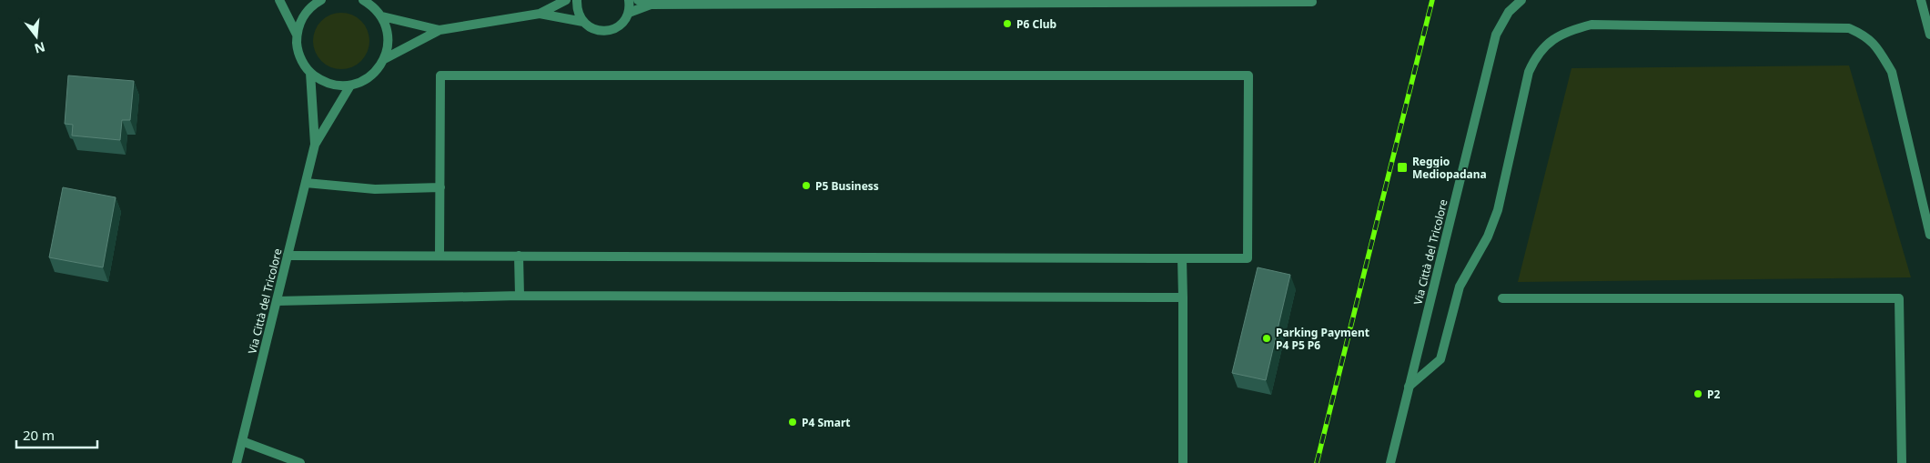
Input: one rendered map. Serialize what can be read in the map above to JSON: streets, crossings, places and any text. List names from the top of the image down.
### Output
{
  "streets": {
    "street": ["Via Città del Tricolore"]
  },
  "places": {
    "other": [
      "P6 Club",
      "P5 Business",
      "Parking Payment P4 P5 P6",
      "P2",
      "P4 Smart"
    ],
    "transit": ["Reggio Mediopadana"]
  },
  "scale_bar": "20 m",
  "north": "bottom"
}
